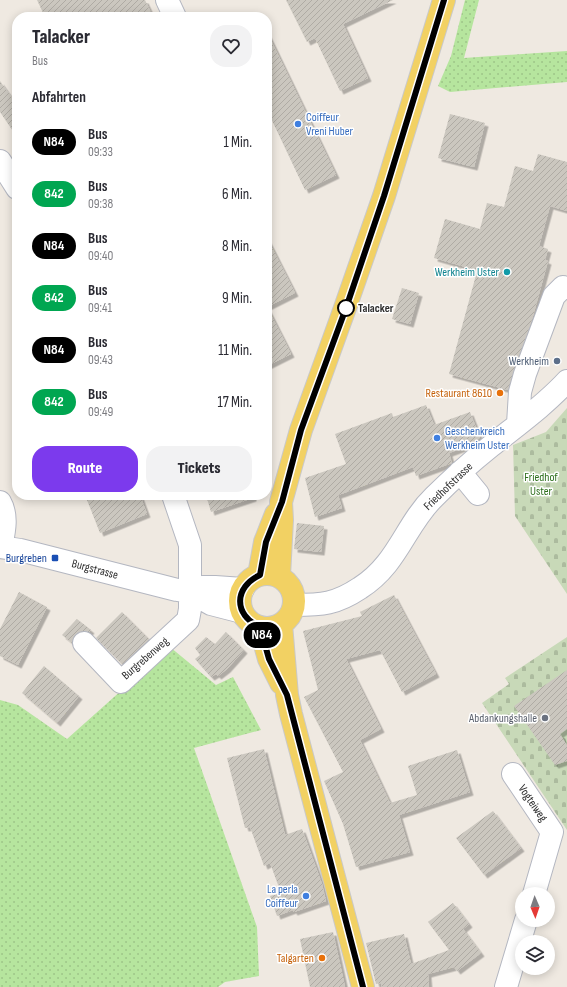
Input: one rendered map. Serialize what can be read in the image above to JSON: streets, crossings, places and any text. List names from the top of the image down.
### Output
{
  "streets": {
    "street": [
      "Friedhofstrasse",
      "Burgstrasse",
      "Burgrebenweg",
      "Vogteiweg"
    ]
  },
  "crossings": [
    ["Friedhofstrasse", "Burgstrasse"],
    ["Burgstrasse", "Burgrebenweg"]
  ],
  "parks": ["Friedhof Uster"],
  "places": {
    "other": [
      "Coiffeur Vreni Huber",
      "Werkheim Uster",
      "Talacker",
      "Werkheim",
      "Restaurant 8610",
      "Geschenkreich Werkheim Uster",
      "Abdankungshalle",
      "La perla Coiffeur",
      "Talgarten"
    ],
    "transit": ["Burgreben"]
  },
  "lines": ["bus line N84"],
  "north": "bottom",
  "page": {
    "on_map": "N84",
    "heading": [
      ["Talacker", "Bus"],
      "Abfahrten"
    ],
    "list": [
      {
        "mark": "N84",
        "name": "Bus",
        "note": "09:33",
        "value": "1 Min."
      },
      {
        "mark": "842",
        "name": "Bus",
        "note": "09:38",
        "value": "6 Min."
      },
      {
        "mark": "N84",
        "name": "Bus",
        "note": "09:40",
        "value": "8 Min."
      },
      {
        "mark": "842",
        "name": "Bus",
        "note": "09:41",
        "value": "9 Min."
      },
      {
        "mark": "N84",
        "name": "Bus",
        "note": "09:43",
        "value": "11 Min."
      },
      {
        "mark": "842",
        "name": "Bus",
        "note": "09:49",
        "value": "17 Min."
      }
    ],
    "buttons": ["Route", "Tickets"]
  }
}
